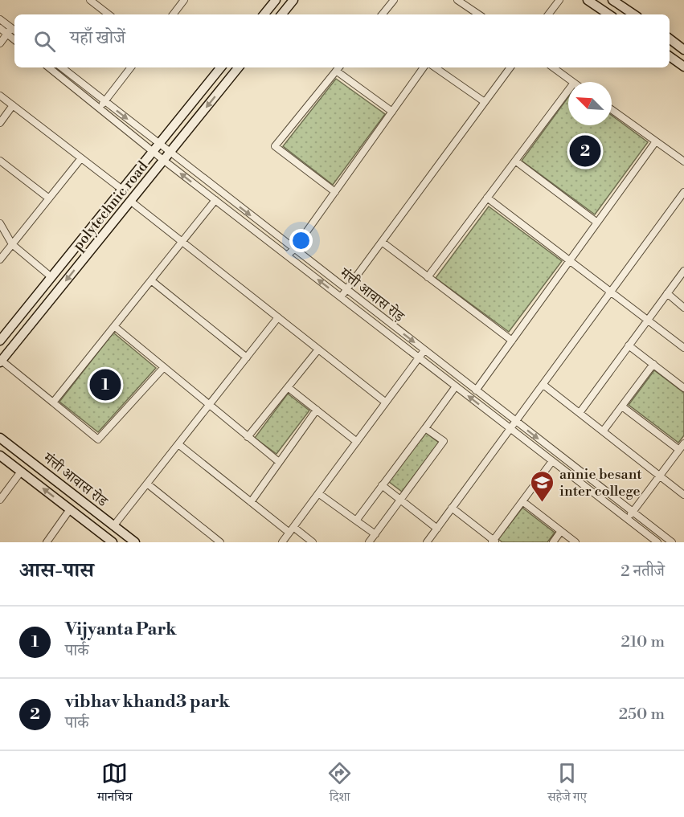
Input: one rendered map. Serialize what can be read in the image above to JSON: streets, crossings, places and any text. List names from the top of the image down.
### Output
{
  "streets": {
    "street": ["polytechnic road", "मंत्ती आवास रोड़", "मंत्ती आवास रोड"]
  },
  "crossings": [
    ["polytechnic road", "मंत्ती आवास रोड़"]
  ],
  "places": {
    "school or university": ["annie besant inter college"]
  },
  "north": "top left",
  "page": {
    "search": "यहाँ खोजें",
    "pins": ["2", "1"],
    "heading": ["आस-पास", "2 नतीजे"],
    "list": [
      {
        "mark": "1",
        "name": "Vijyanta Park",
        "note": "पार्क",
        "value": "210 m"
      },
      {
        "mark": "2",
        "name": "vibhav khand3 park",
        "note": "पार्क",
        "value": "250 m"
      }
    ],
    "nav": ["मानचित्र", "दिशा", "सहेजे गए"]
  }
}
